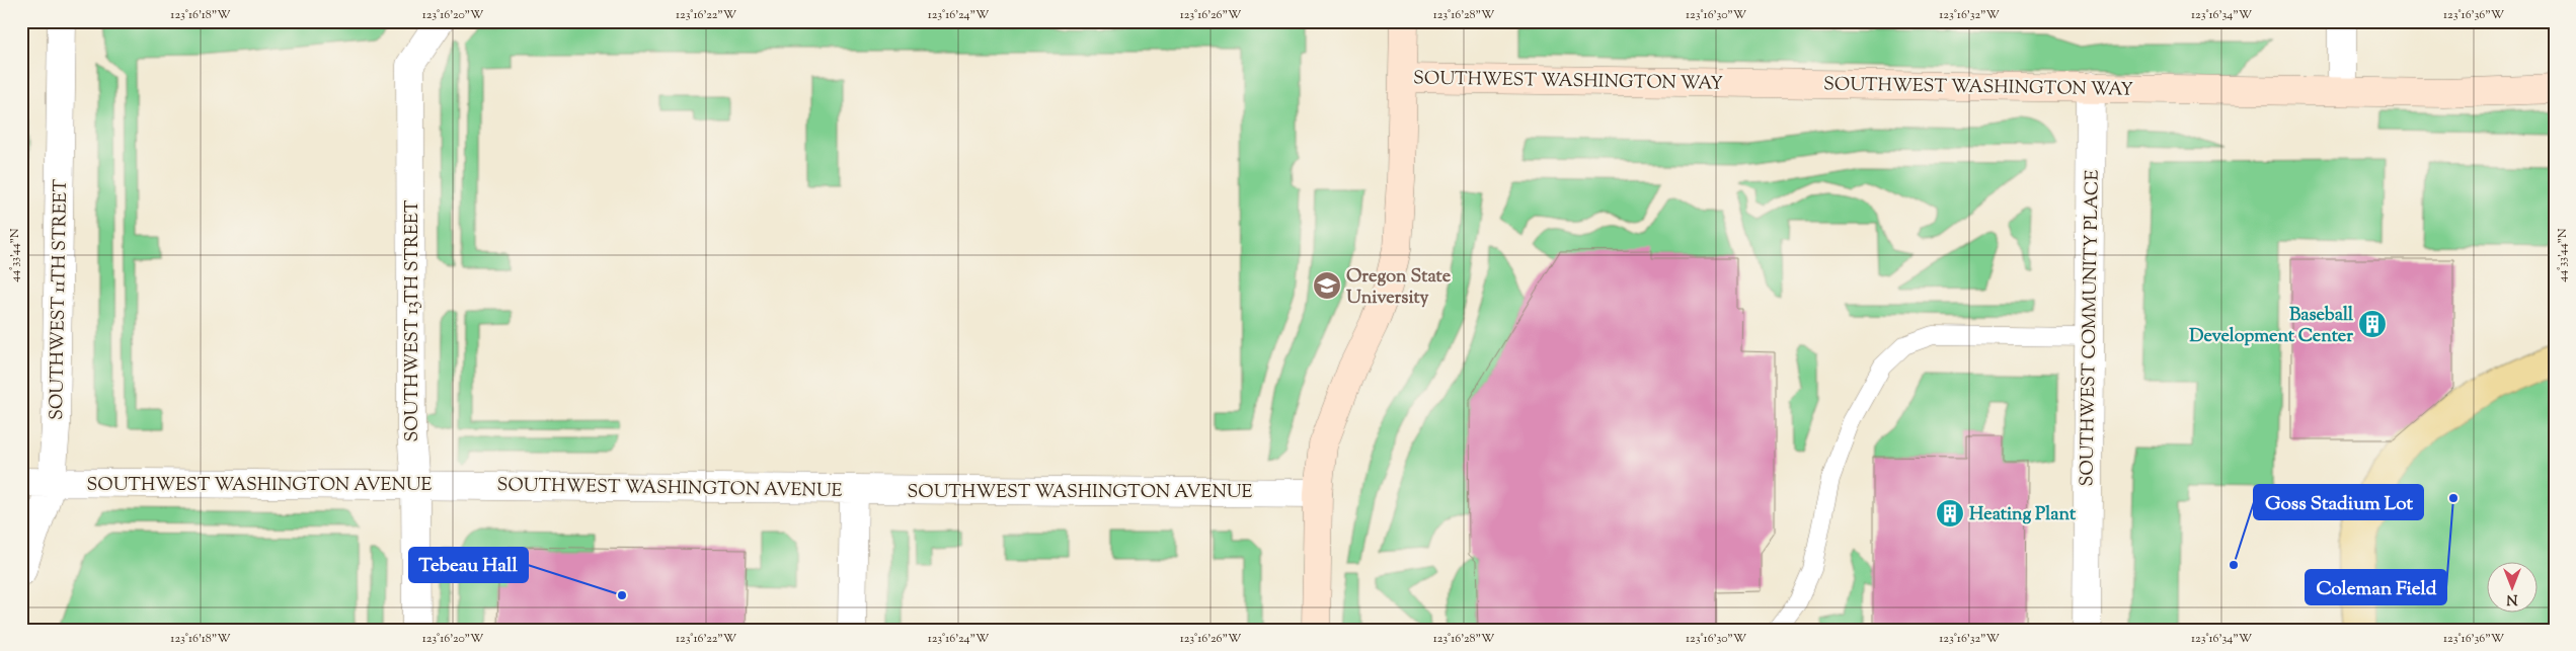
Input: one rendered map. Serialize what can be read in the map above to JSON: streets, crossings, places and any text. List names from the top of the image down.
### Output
{
  "streets": {
    "street": [
      "SOUTHWEST WASHINGTON WAY",
      "SOUTHWEST 11TH STREET",
      "SOUTHWEST 13TH STREET",
      "SOUTHWEST COMMUNITY PLACE",
      "SOUTHWEST WASHINGTON AVENUE"
    ]
  },
  "crossings": [
    ["SOUTHWEST WASHINGTON WAY", "SOUTHWEST COMMUNITY PLACE"],
    ["SOUTHWEST 11TH STREET", "SOUTHWEST WASHINGTON AVENUE"],
    ["SOUTHWEST 13TH STREET", "SOUTHWEST WASHINGTON AVENUE"]
  ],
  "places": {
    "school or university": ["Oregon State University"],
    "building": ["Baseball Development Center", "Heating Plant"],
    "other": ["Coleman Field", "Goss Stadium Lot", "Tebeau Hall"]
  },
  "north": "bottom",
  "coordinates": [
    "123°16'18\"W",
    "123°16'20\"W",
    "123°16'22\"W",
    "123°16'24\"W",
    "123°16'26\"W",
    "123°16'28\"W",
    "123°16'30\"W",
    "123°16'32\"W",
    "123°16'34\"W",
    "123°16'36\"W",
    "44°33'44\"N"
  ]
}
